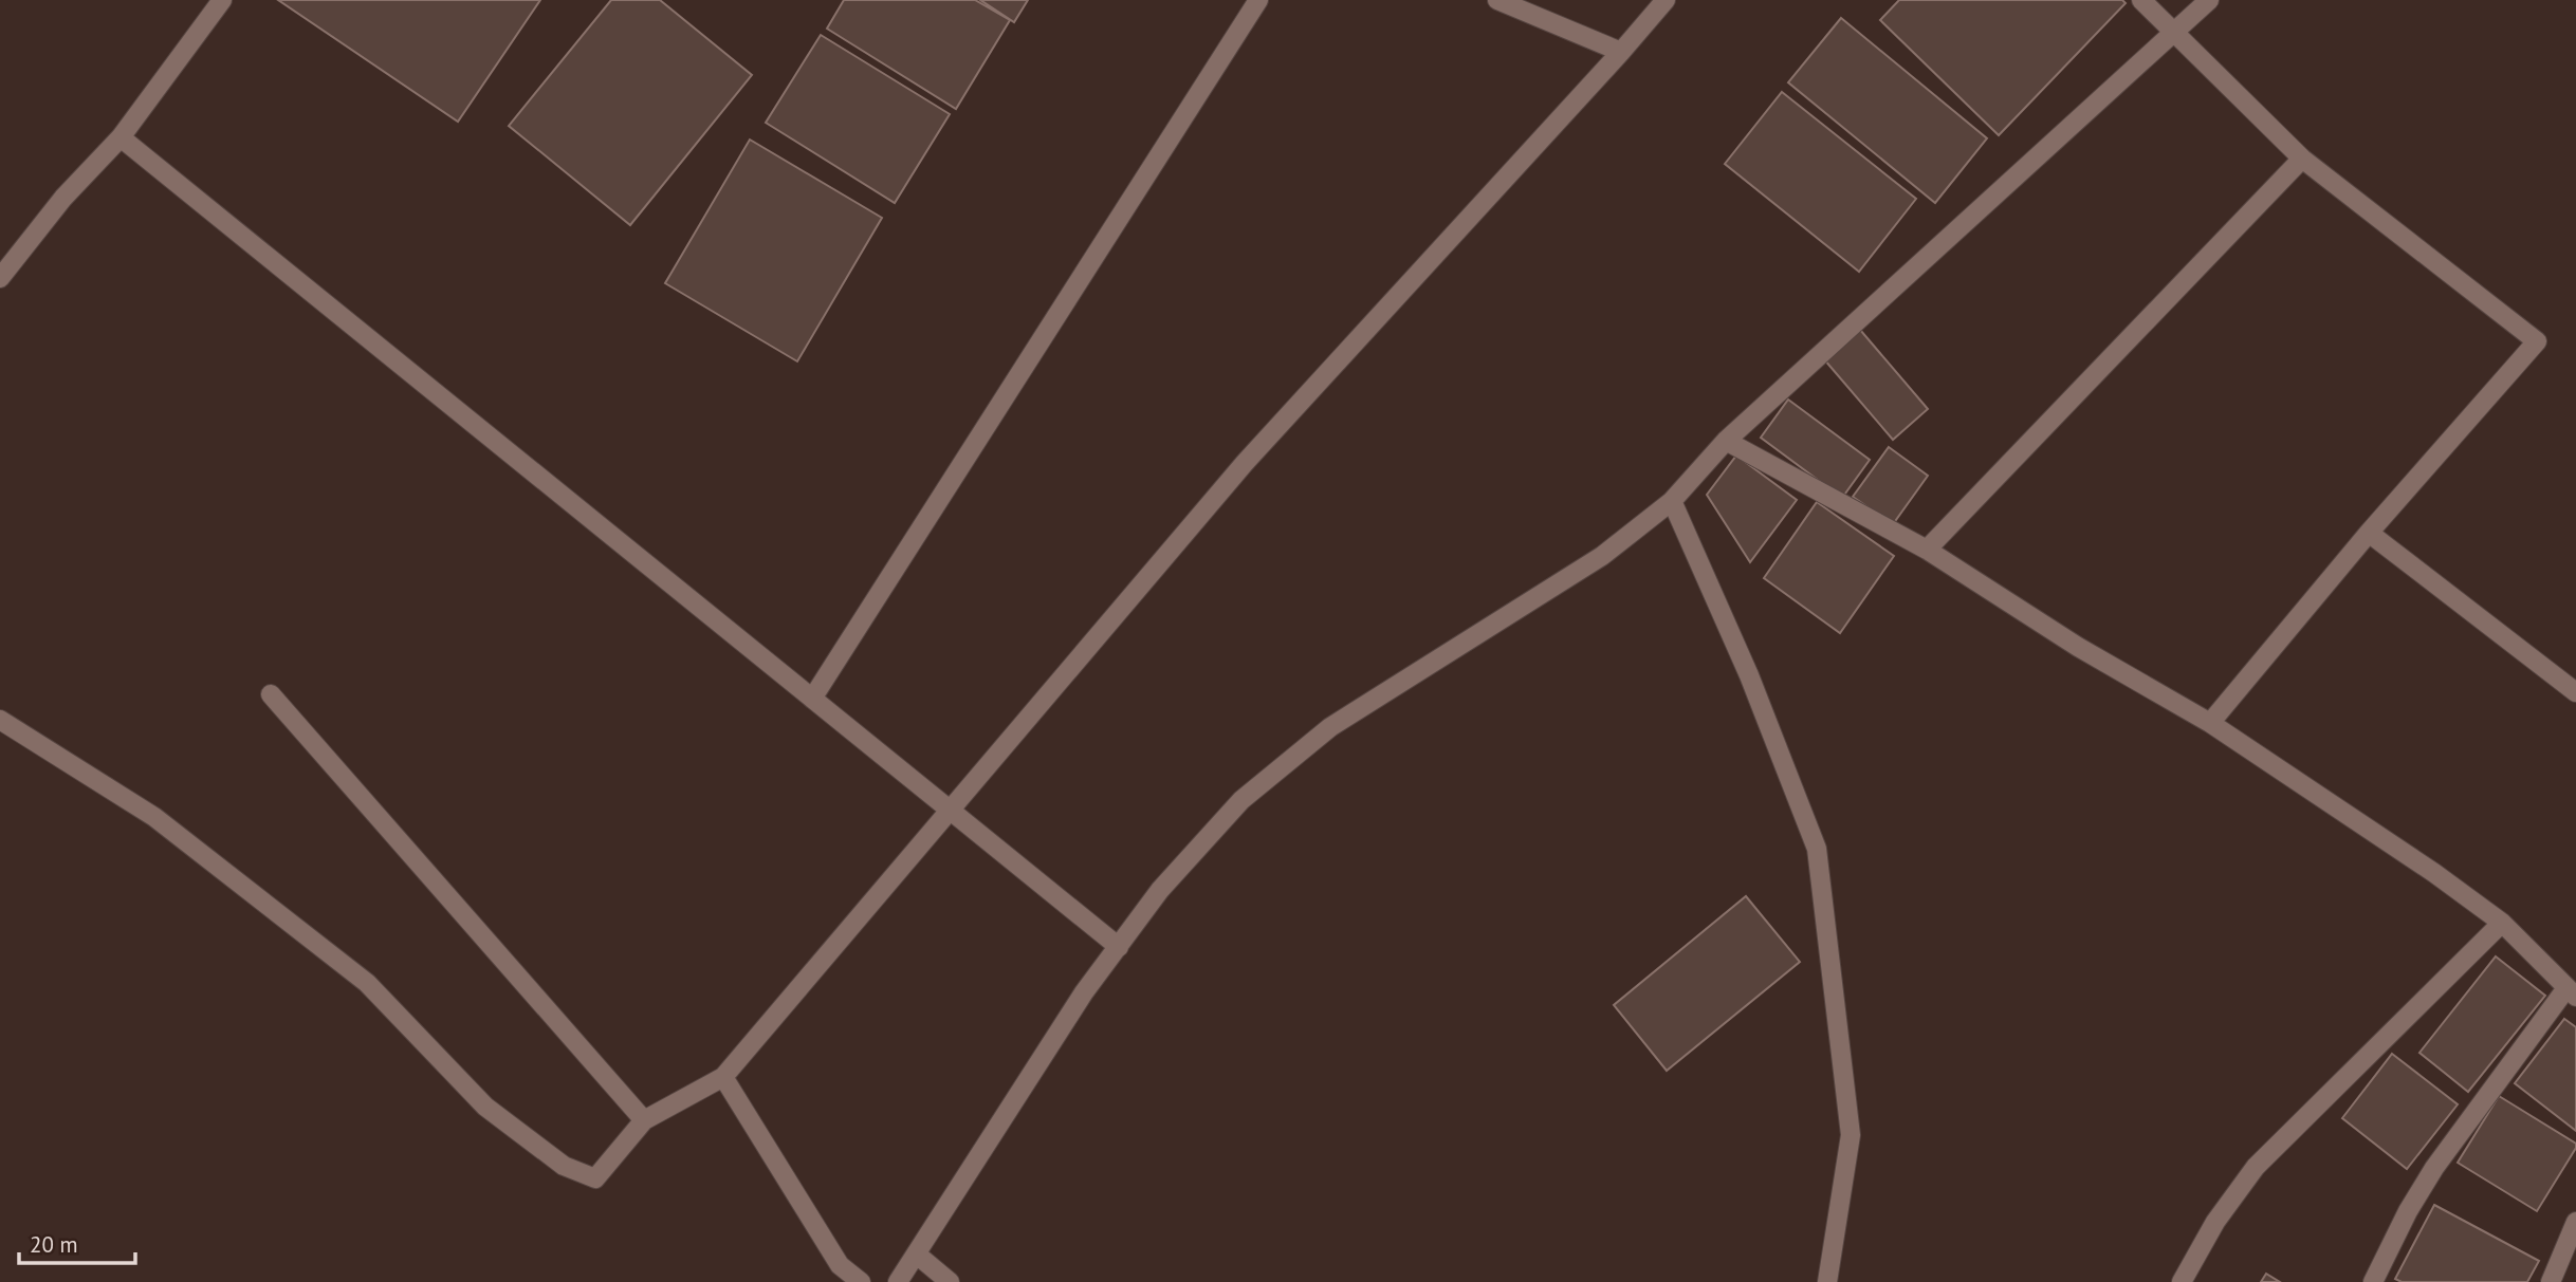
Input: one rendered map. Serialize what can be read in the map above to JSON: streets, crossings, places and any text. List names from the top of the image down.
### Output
{
  "scale_bar": "20 m"
}
